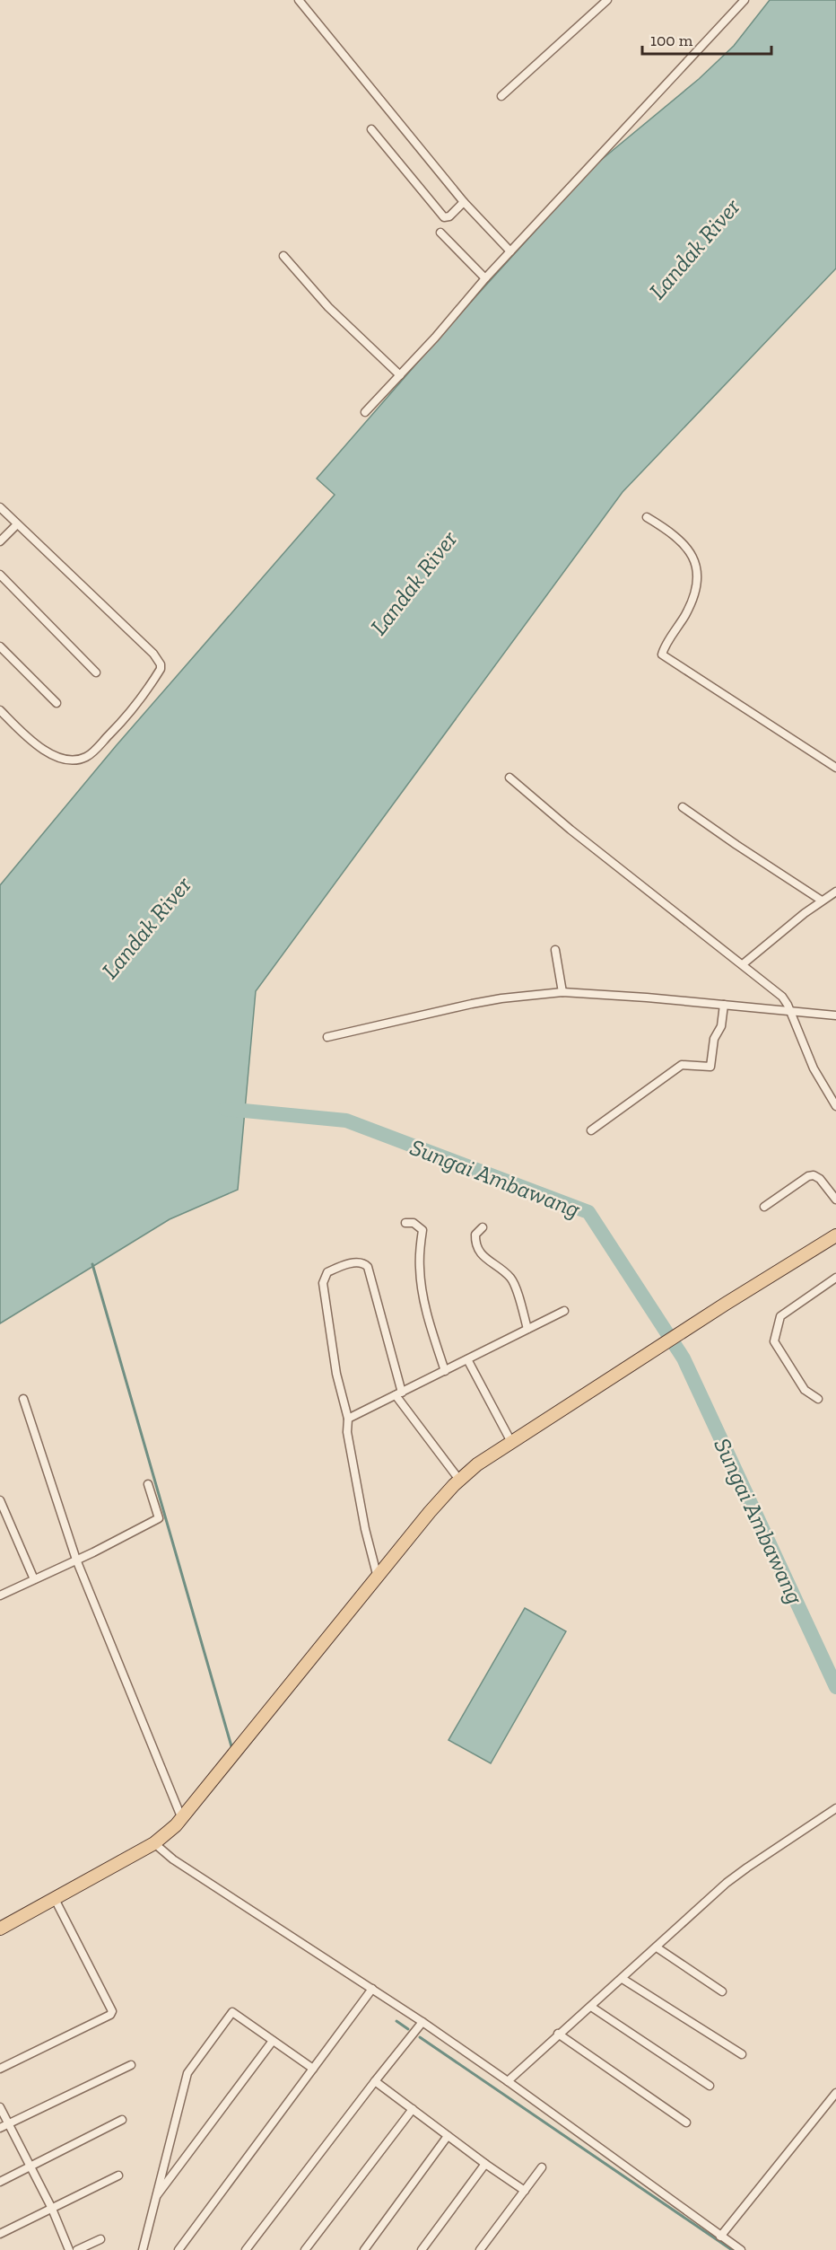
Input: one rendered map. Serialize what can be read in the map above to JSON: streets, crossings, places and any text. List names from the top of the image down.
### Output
{
  "water": ["Landak River", "Sungai Ambawang"],
  "scale_bar": "100 m"
}
